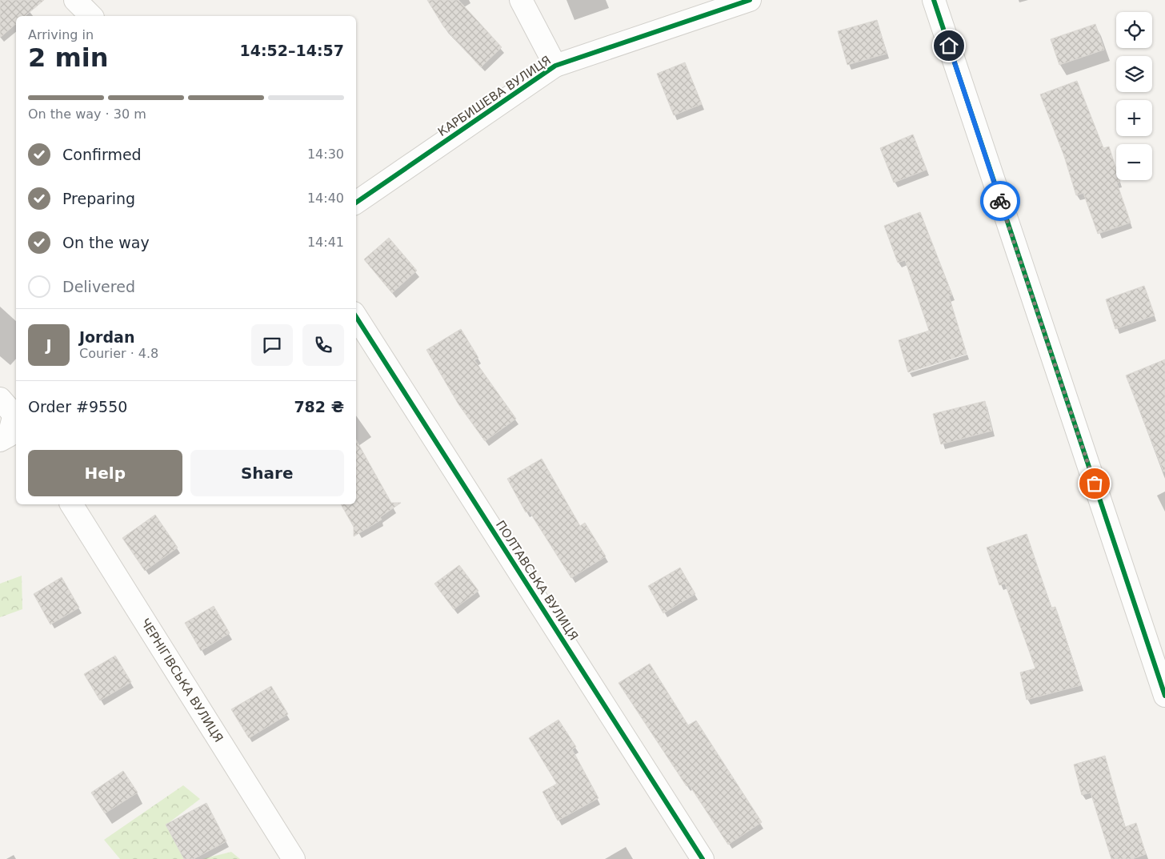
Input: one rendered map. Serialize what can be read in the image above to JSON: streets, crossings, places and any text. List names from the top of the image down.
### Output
{
  "streets": {
    "street": ["КАРБИШЕВА ВУЛИЦЯ", "ПОЛТАВСЬКА ВУЛИЦЯ", "ЧЕРНІГІВСЬКА ВУЛИЦЯ"]
  },
  "page": {
    "map_buttons": ["+", "−"],
    "heading": ["2 min", "Arriving in", "14:52–14:57"],
    "panel": [
      "Jordan",
      "Courier · 4.8",
      "Order #9550",
      "782 ₴"
    ],
    "bar": "On the way · 30 m",
    "list": [
      ["Confirmed", "14:30"],
      ["Preparing", "14:40"],
      ["On the way", "14:41"],
      "Delivered"
    ],
    "round": "J",
    "buttons": ["Help", "Share"]
  }
}
